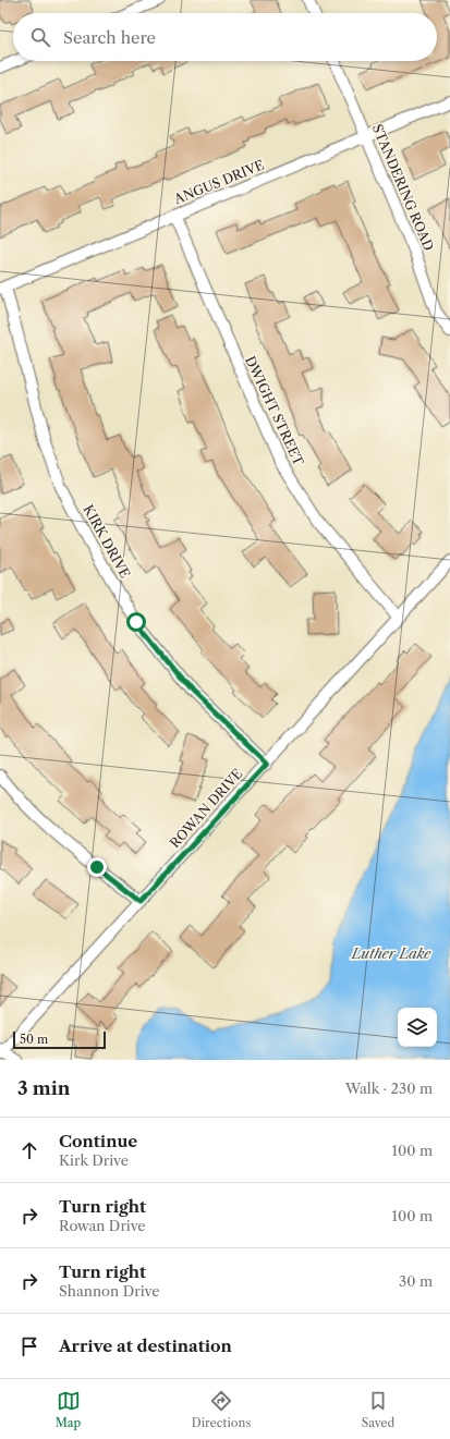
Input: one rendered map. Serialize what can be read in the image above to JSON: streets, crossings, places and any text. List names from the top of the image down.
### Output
{
  "streets": {
    "street": [
      "ANGUS DRIVE",
      "STANDERING ROAD",
      "DWIGHT STREET",
      "KIRK DRIVE",
      "ROWAN DRIVE"
    ]
  },
  "crossings": [
    ["ANGUS DRIVE", "STANDERING ROAD"],
    ["ANGUS DRIVE", "DWIGHT STREET"],
    ["ANGUS DRIVE", "KIRK DRIVE"],
    ["DWIGHT STREET", "ROWAN DRIVE"],
    ["KIRK DRIVE", "ROWAN DRIVE"]
  ],
  "water": ["Luther Lake"],
  "scale_bar": "50 m",
  "page": {
    "search": "Search here",
    "scale": "50 m",
    "heading": ["3 min", "Walk · 230 m"],
    "list": [
      ["Continue", "Kirk Drive", "100 m"],
      ["Turn right", "Rowan Drive", "100 m"],
      ["Turn right", "Shannon Drive", "30 m"],
      "Arrive at destination"
    ],
    "nav": ["Map", "Directions", "Saved"]
  }
}
